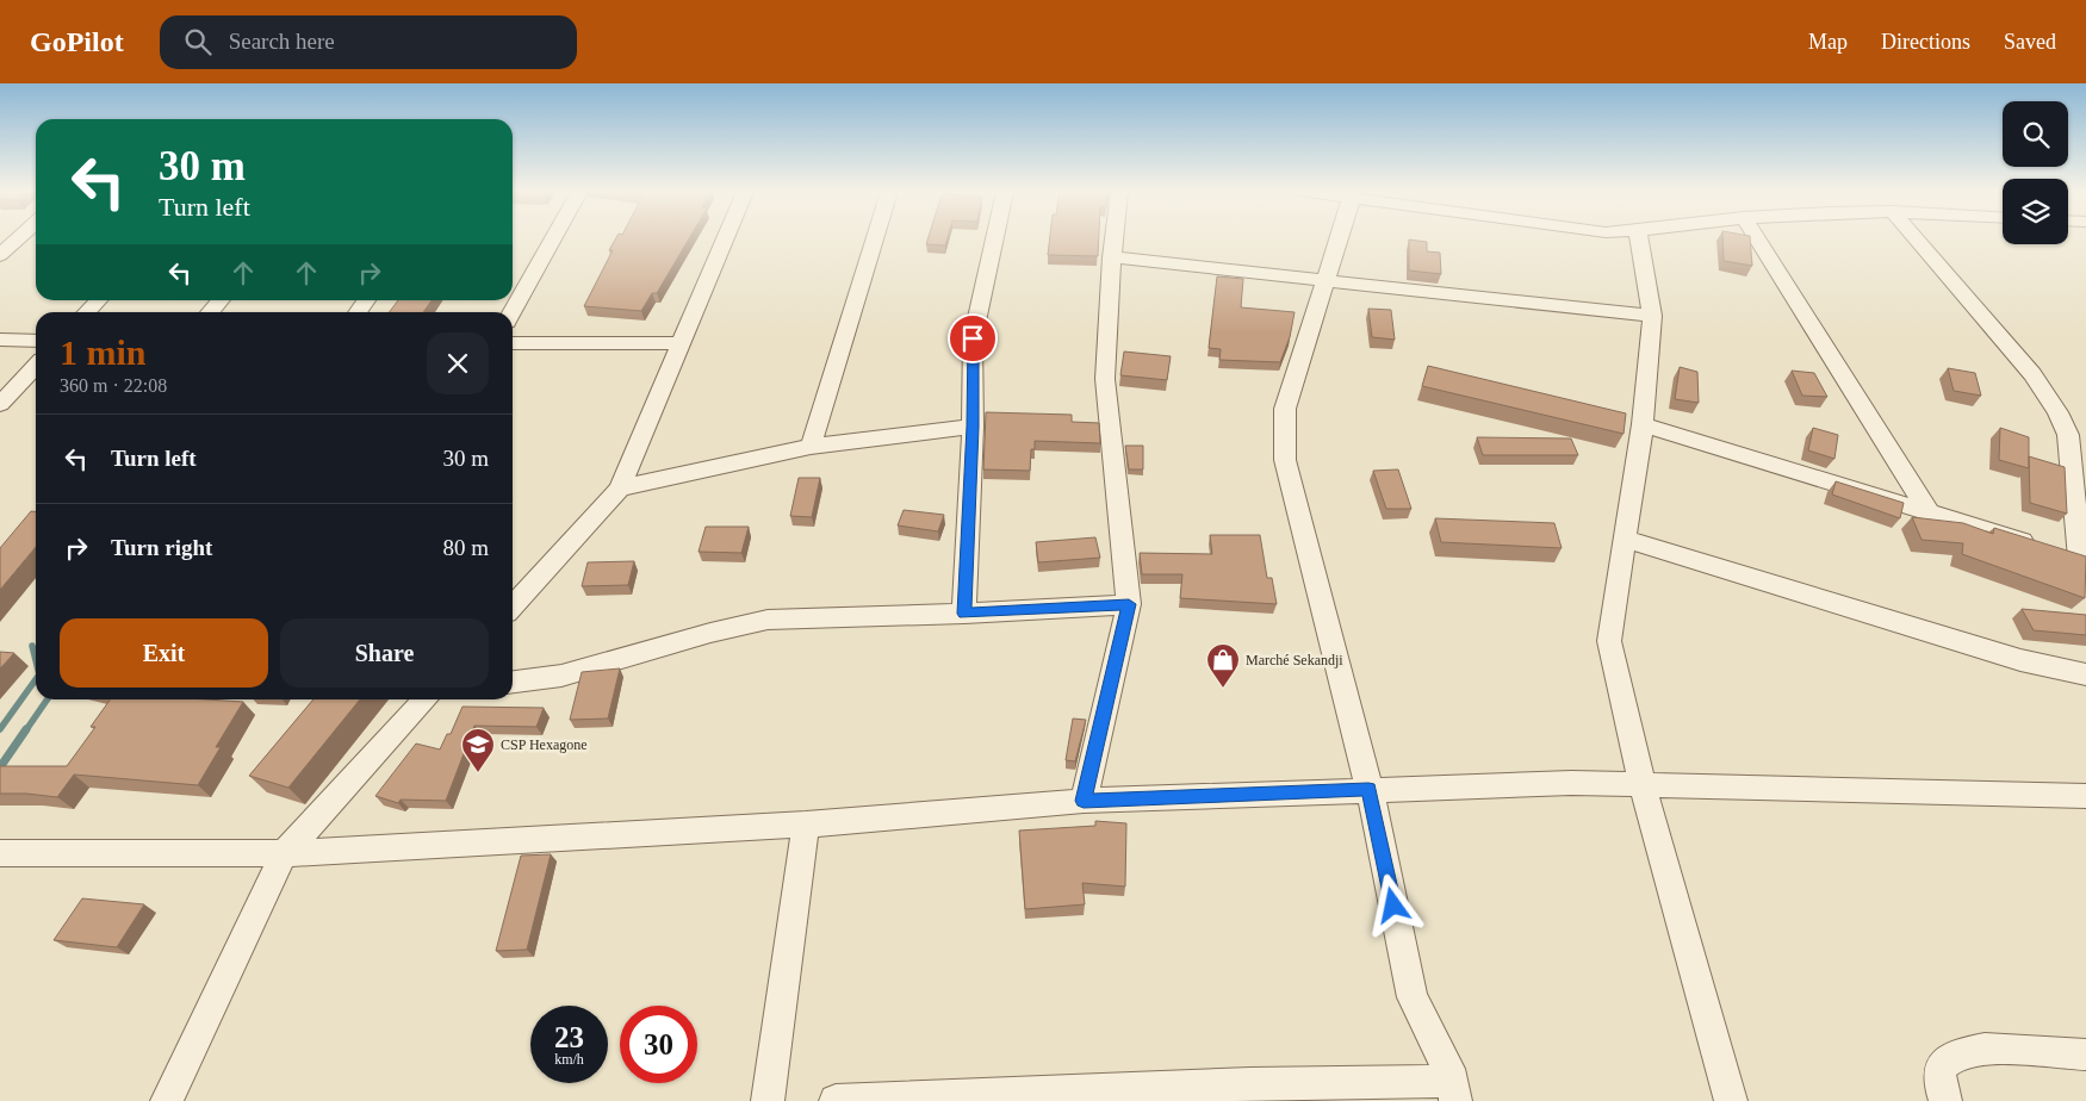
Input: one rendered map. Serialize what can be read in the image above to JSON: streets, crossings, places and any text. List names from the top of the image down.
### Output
{
  "places": {
    "shop": ["Marché Sekandji"],
    "school or university": ["CSP Hexagone"]
  },
  "page": {
    "header": "GoPilot",
    "search": "Search here",
    "nav": ["Map", "Directions", "Saved"],
    "turn": ["30 m", "Turn left"],
    "heading": ["1 min", "360 m · 22:08"],
    "list": [
      {
        "name": "Turn left",
        "value": "30 m"
      },
      {
        "name": "Turn right",
        "value": "80 m"
      }
    ],
    "buttons": ["Exit", "Share"],
    "speed": "23 km/h",
    "limit": "30"
  }
}
